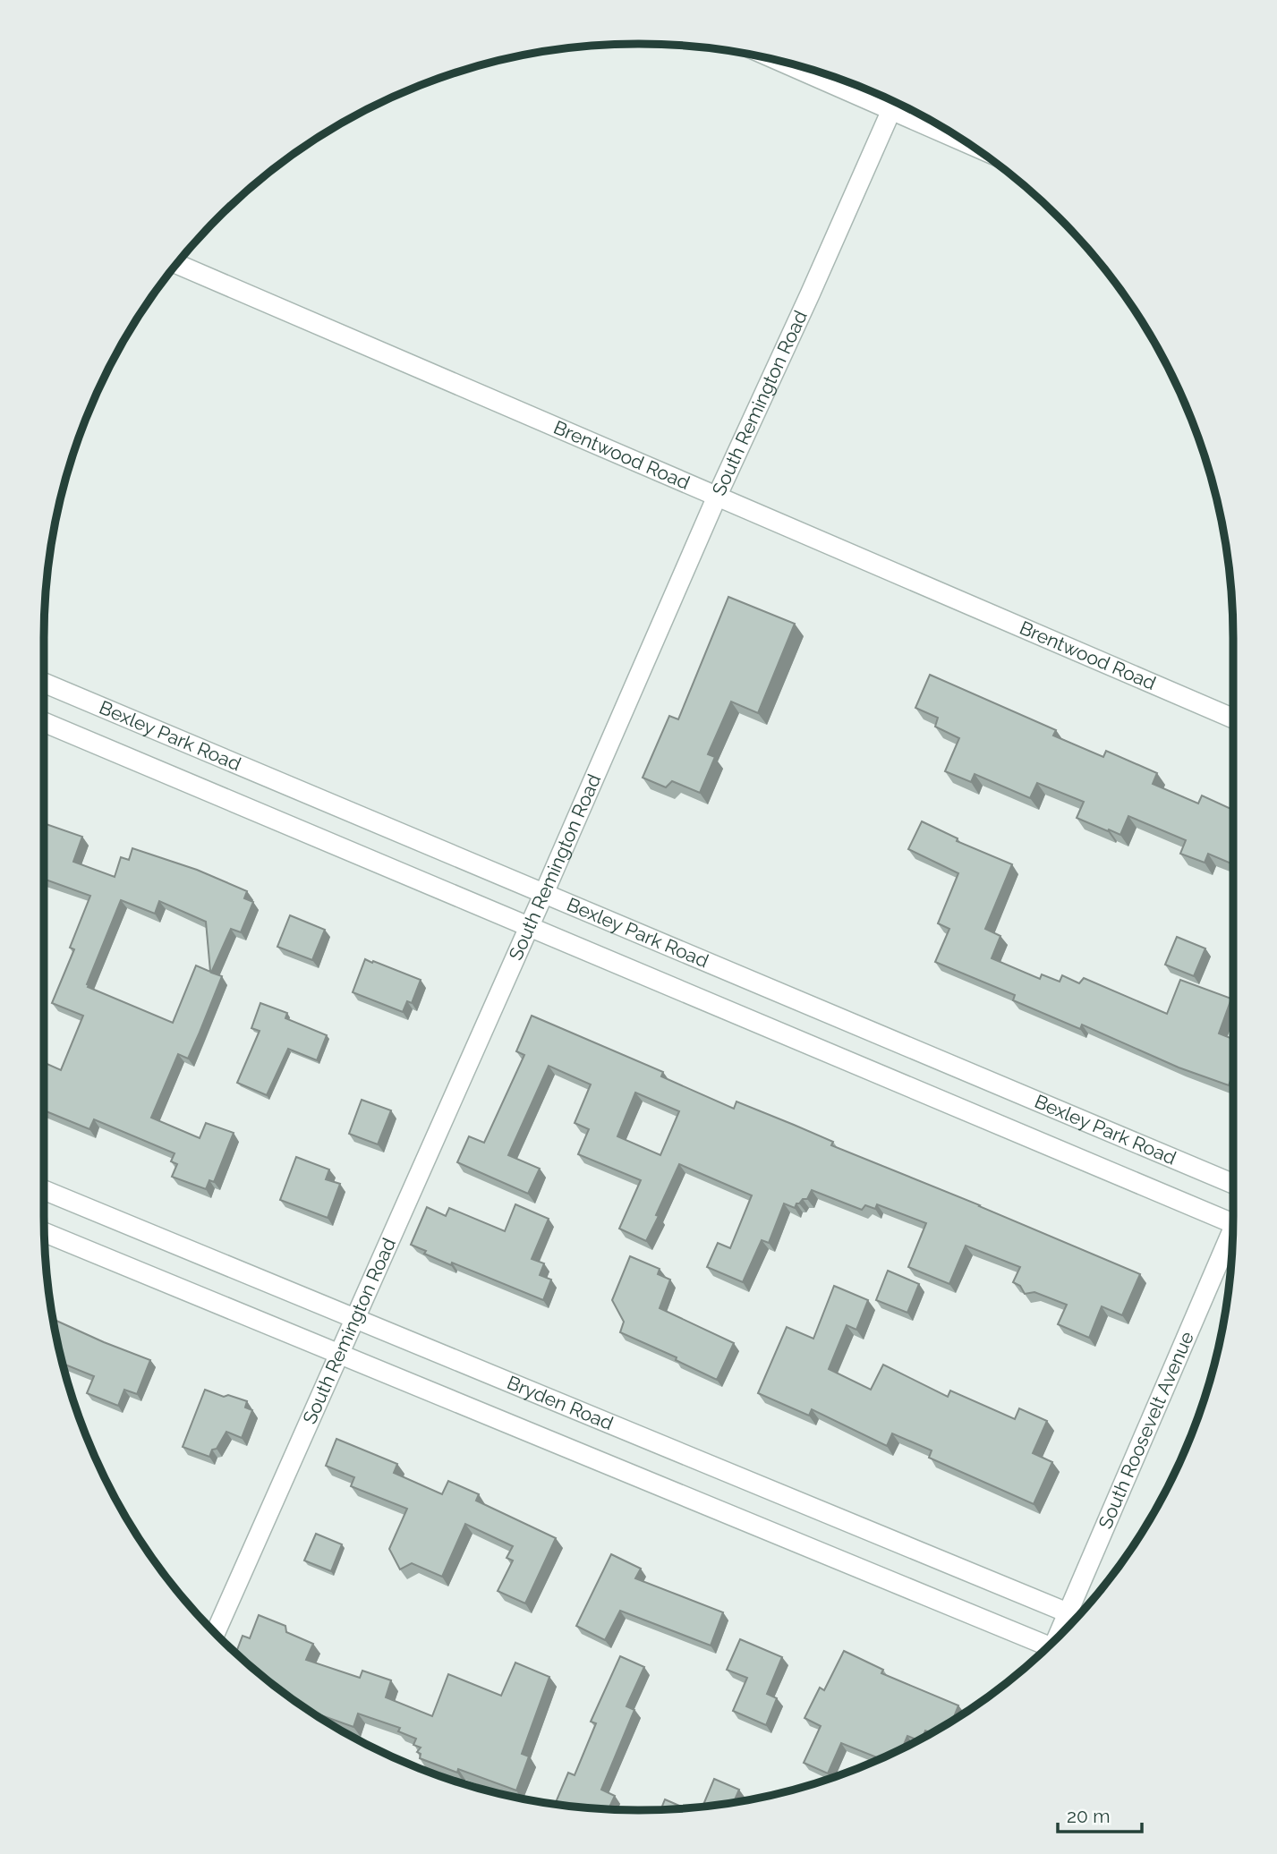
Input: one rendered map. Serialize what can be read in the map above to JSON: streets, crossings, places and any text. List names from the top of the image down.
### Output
{
  "streets": {
    "street": [
      "South Remington Road",
      "Brentwood Road",
      "Bexley Park Road",
      "Bryden Road",
      "South Roosevelt Avenue"
    ]
  },
  "crossings": [
    ["South Remington Road", "Brentwood Road"],
    ["South Remington Road", "Bexley Park Road"],
    ["South Remington Road", "Bryden Road"],
    ["Bryden Road", "South Roosevelt Avenue"]
  ],
  "scale_bar": "20 m"
}
